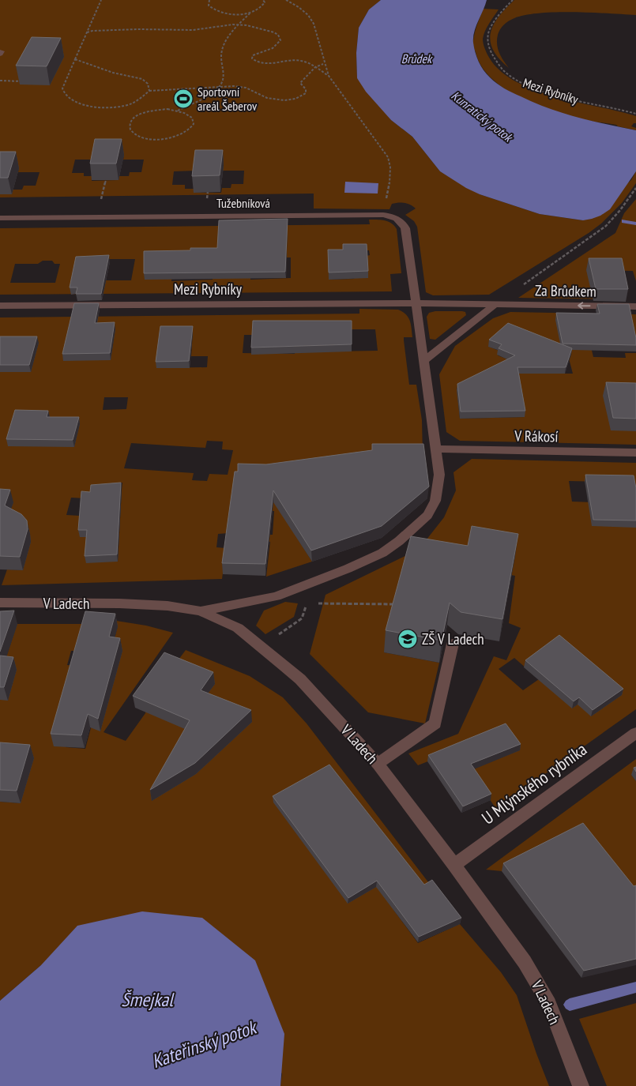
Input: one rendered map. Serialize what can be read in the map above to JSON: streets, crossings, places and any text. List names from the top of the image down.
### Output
{
  "streets": {
    "street": [
      "Mezi Rybníky",
      "Tužebníková",
      "Za Brůdkem",
      "V Rákosí",
      "V Ladech",
      "U Mlýnského rybníka"
    ]
  },
  "crossings": [
    ["Mezi Rybníky", "Tužebníková"],
    ["Mezi Rybníky", "Za Brůdkem"],
    ["V Ladech", "U Mlýnského rybníka"]
  ],
  "one_way": ["Za Brůdkem"],
  "water": [
    "Brůdek",
    "Kunratický potok",
    "Šmejkal",
    "Kateřinský potok"
  ],
  "places": {
    "sports": ["Sportovní areál Šeberov"],
    "school or university": ["ZŠ V Ladech"]
  }
}
